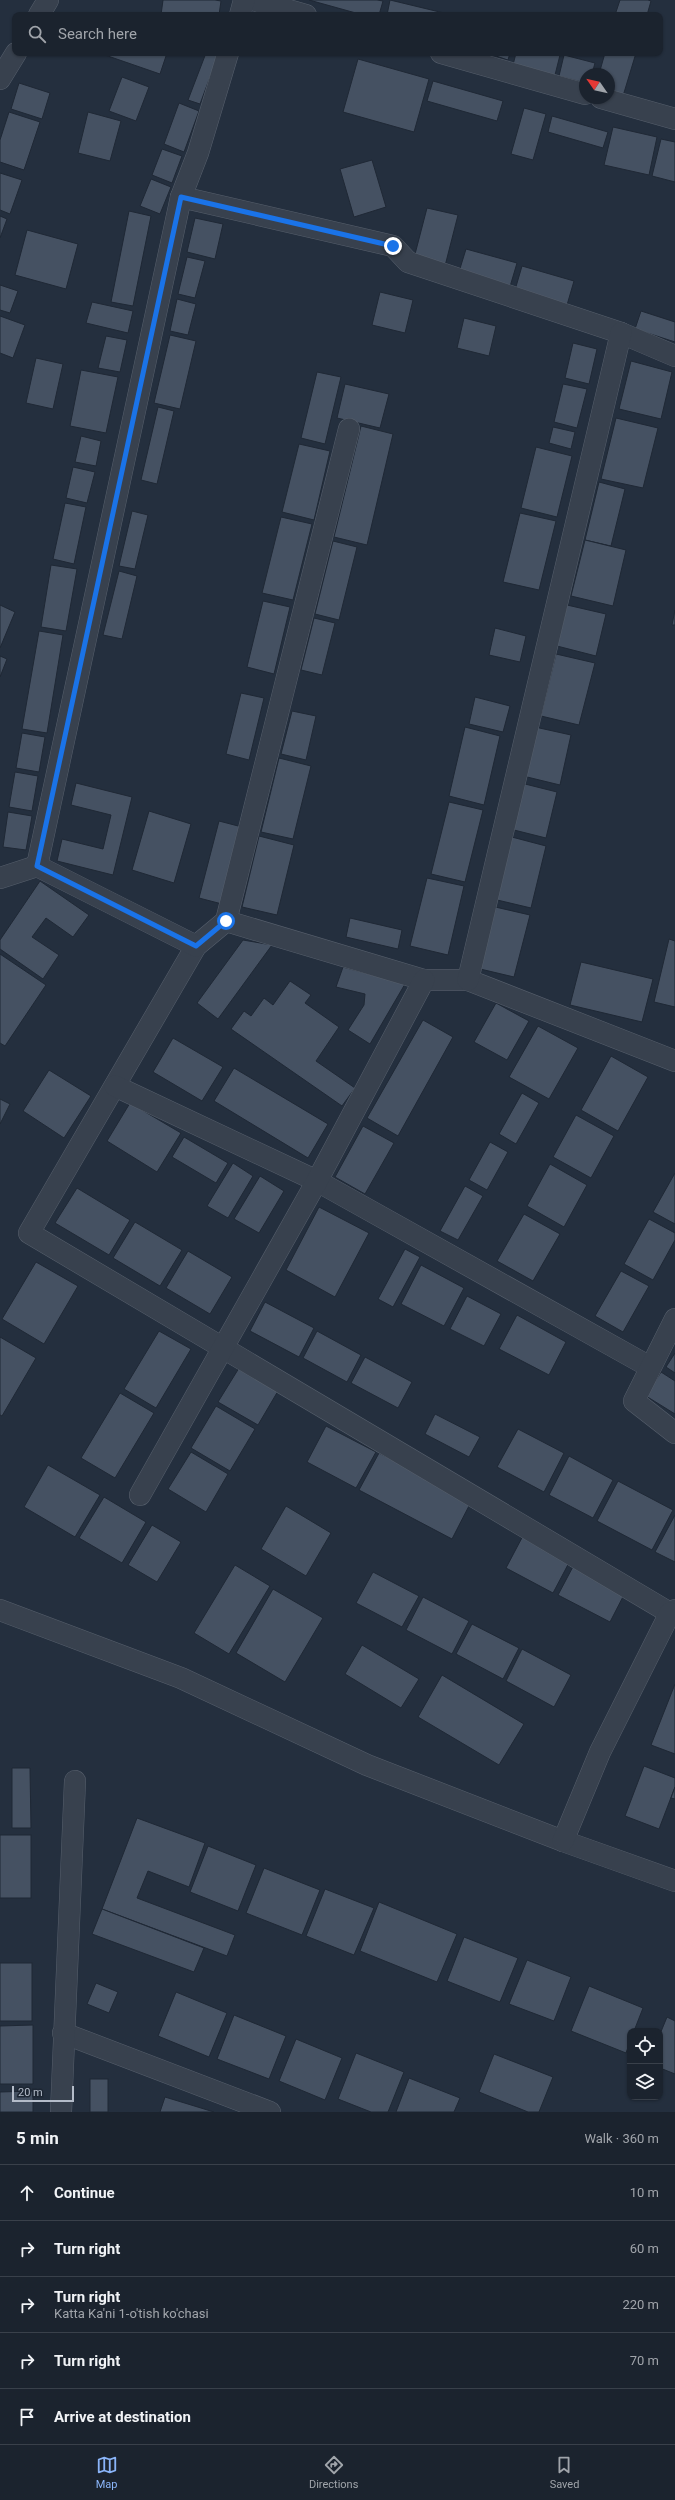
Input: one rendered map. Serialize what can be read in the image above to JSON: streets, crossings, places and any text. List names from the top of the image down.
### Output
{
  "scale_bar": "20 m",
  "north": "top left",
  "page": {
    "search": "Search here",
    "scale": "20 m",
    "heading": ["5 min", "Walk · 360 m"],
    "list": [
      ["Continue", "10 m"],
      ["Turn right", "60 m"],
      ["Turn right", "Katta Ka'ni 1-o'tish ko'chasi", "220 m"],
      ["Turn right", "70 m"],
      "Arrive at destination"
    ],
    "nav": ["Map", "Directions", "Saved"]
  }
}
